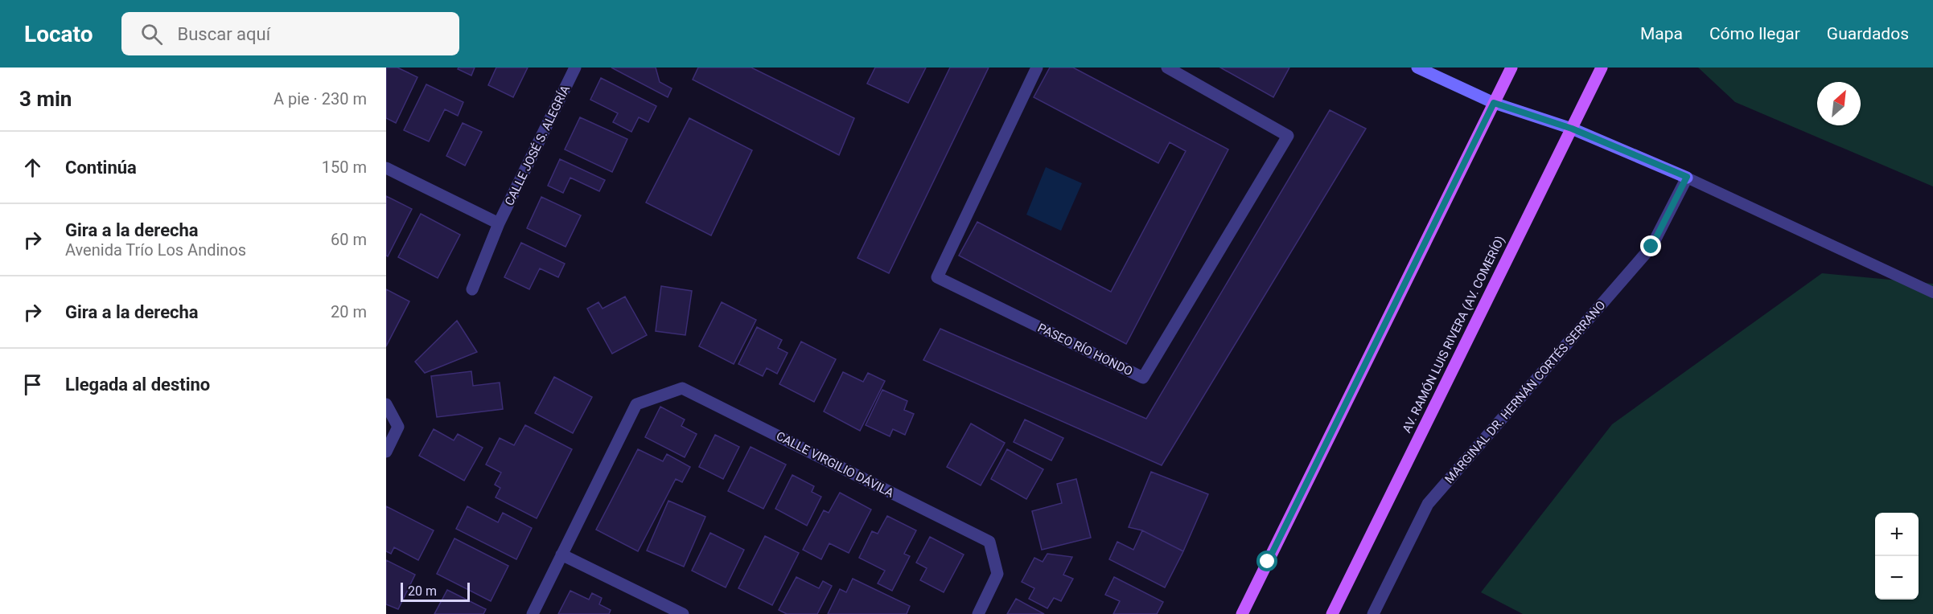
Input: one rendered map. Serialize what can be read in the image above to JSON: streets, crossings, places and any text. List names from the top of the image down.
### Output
{
  "streets": {
    "main road": ["AV. RAMÓN LUIS RIVERA (AV. COMERÍO)"],
    "street": [
      "CALLE JOSÉ S. ALEGRÍA",
      "PASEO RÍO HONDO",
      "MARGINAL DR. HERNÁN CORTÉS SERRANO",
      "CALLE VIRGILIO DÁVILA"
    ]
  },
  "scale_bar": "20 m",
  "north": "top right",
  "page": {
    "header": "Locato",
    "search": "Buscar aquí",
    "nav": ["Mapa", "Cómo llegar", "Guardados"],
    "heading": ["3 min", "A pie · 230 m"],
    "list": [
      ["Continúa", "150 m"],
      ["Gira a la derecha", "Avenida Trío Los Andinos", "60 m"],
      ["Gira a la derecha", "20 m"],
      "Llegada al destino"
    ],
    "map_buttons": ["+", "−"],
    "scale": "20 m"
  }
}
